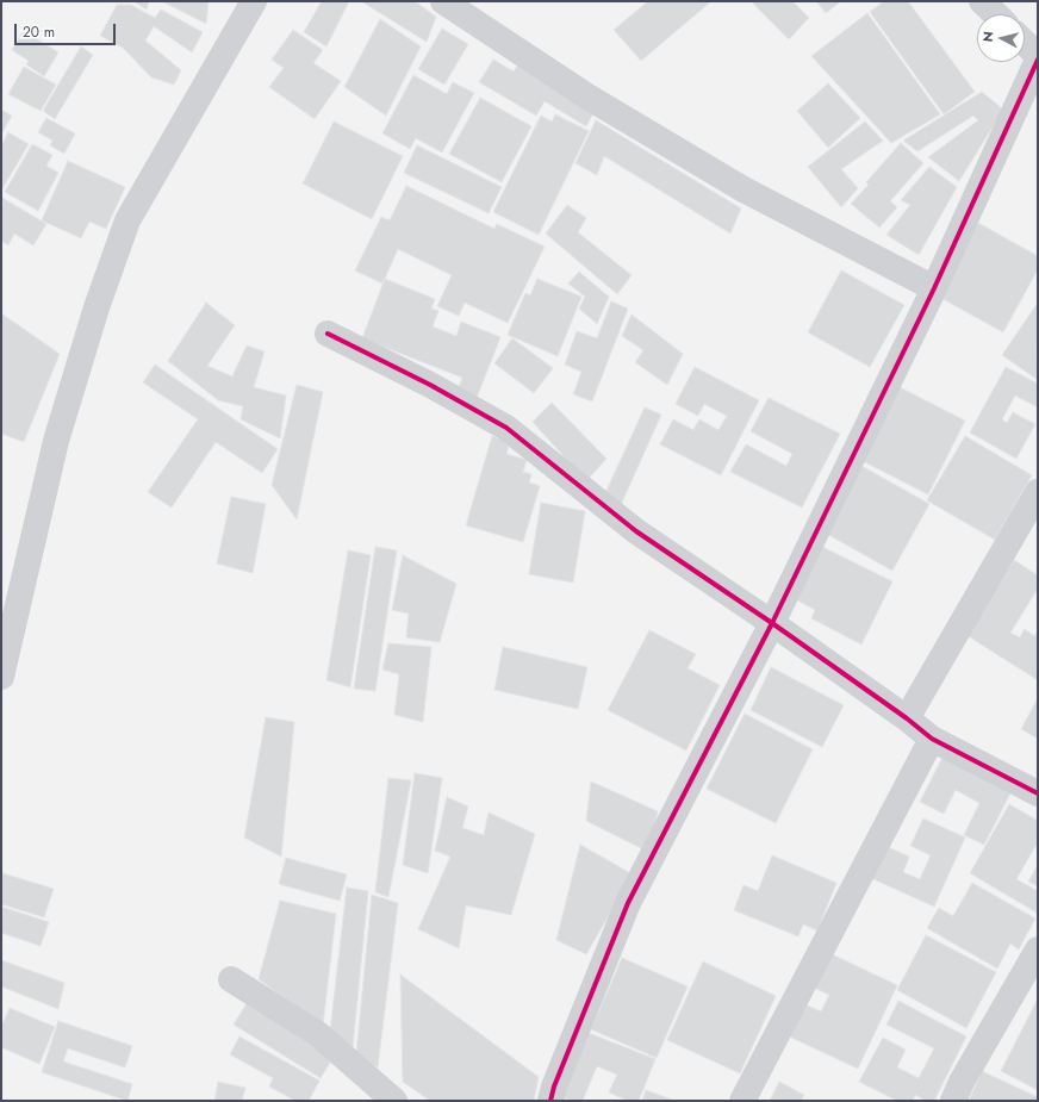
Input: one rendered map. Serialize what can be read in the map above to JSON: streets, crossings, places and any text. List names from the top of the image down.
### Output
{
  "scale_bar": "20 m",
  "north": "left"
}
